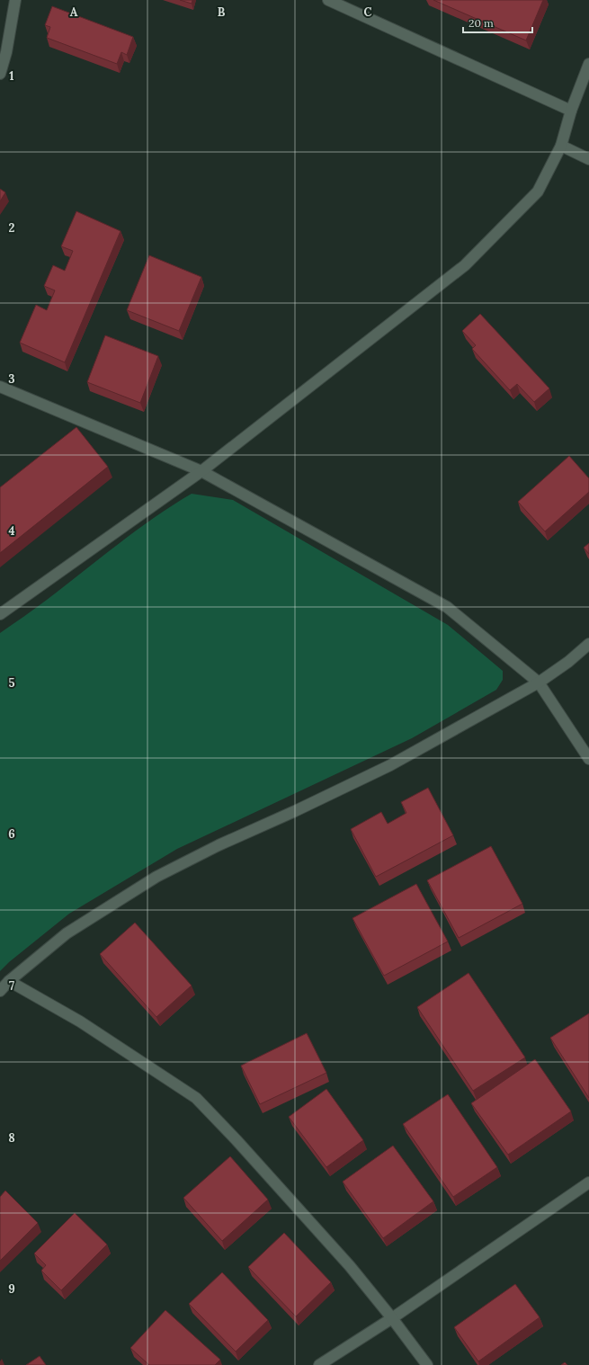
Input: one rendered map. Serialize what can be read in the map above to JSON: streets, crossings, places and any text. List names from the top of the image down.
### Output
{
  "scale_bar": "20 m",
  "grid": {
    "columns": ["A", "B", "C"],
    "rows": [
      "1",
      "2",
      "3",
      "4",
      "5",
      "6",
      "7",
      "8",
      "9"
    ]
  }
}
